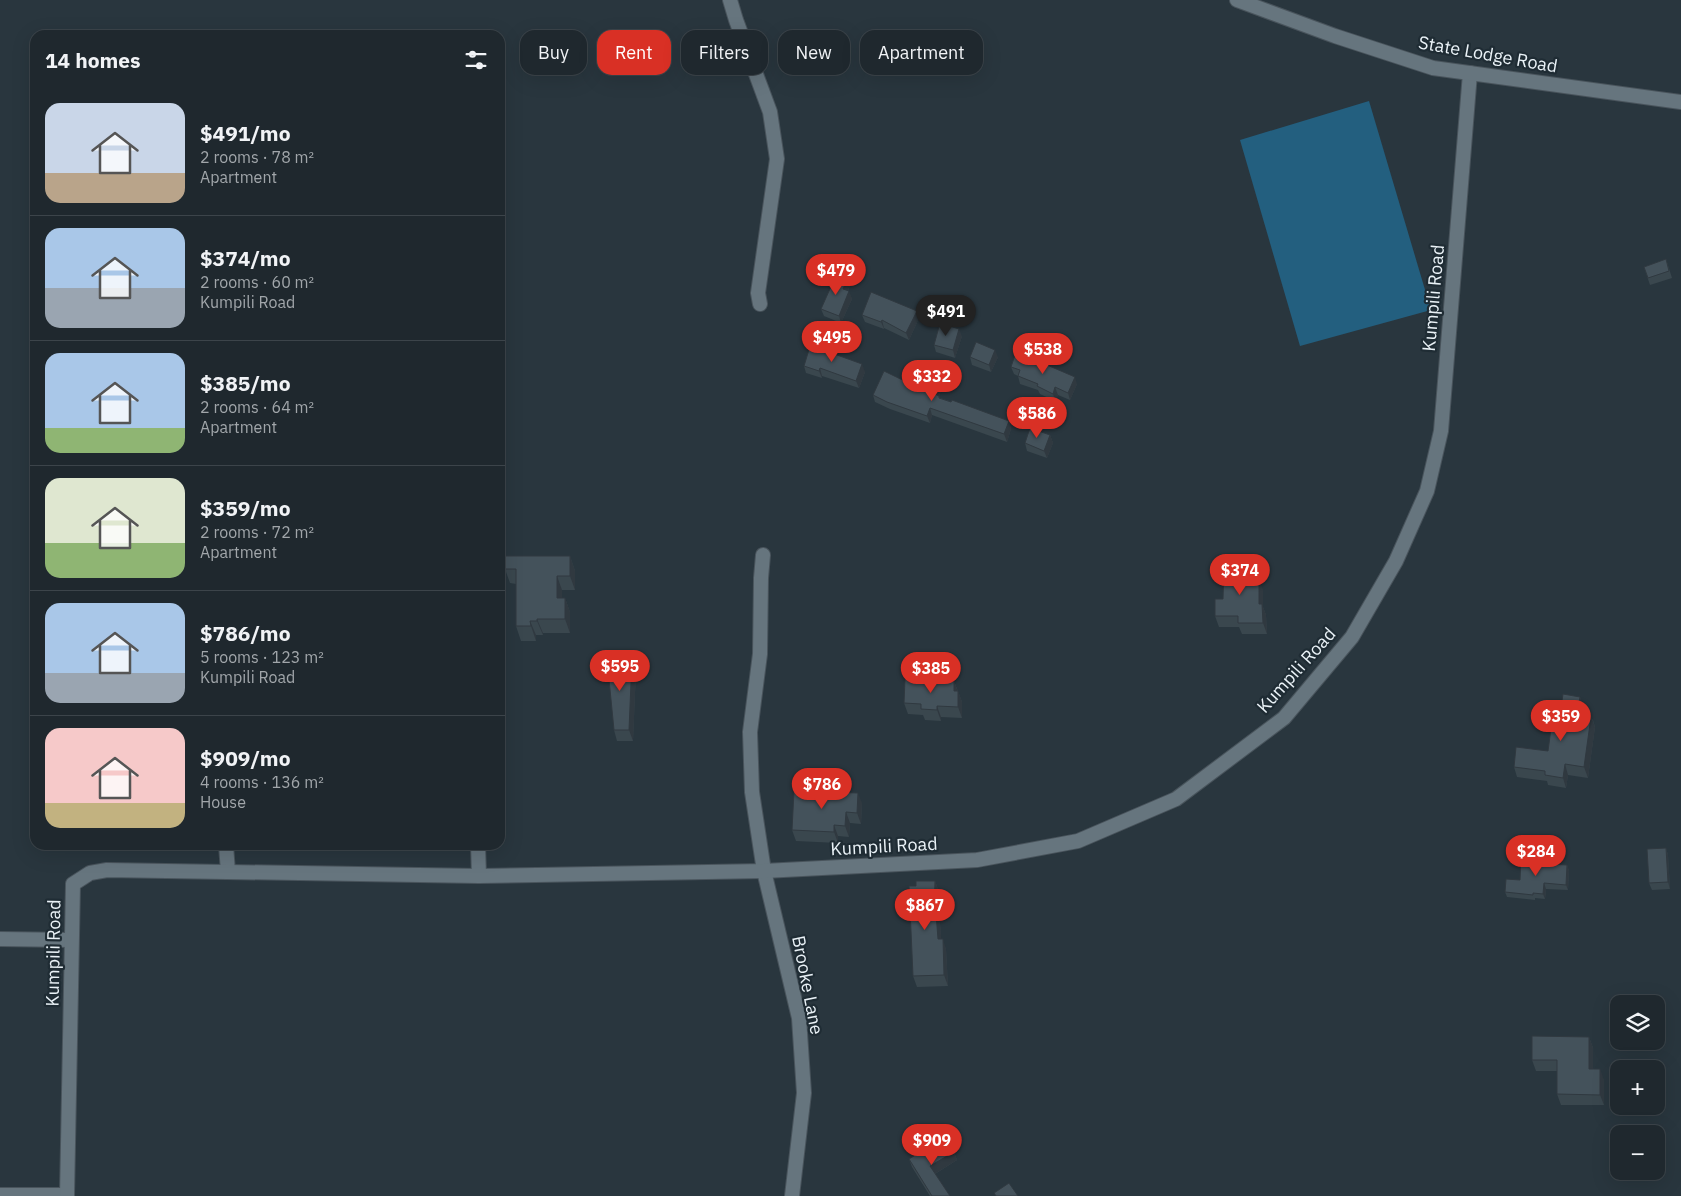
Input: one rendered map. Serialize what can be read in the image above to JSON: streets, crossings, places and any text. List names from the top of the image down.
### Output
{
  "streets": {
    "street": ["State Lodge Road", "Kumpili Road", "Brooke Lane"]
  },
  "crossings": [
    ["State Lodge Road", "Kumpili Road"],
    ["Kumpili Road", "Brooke Lane"]
  ],
  "page": {
    "chip": [
      "Buy",
      "Rent",
      "Filters",
      "New",
      "Apartment"
    ],
    "heading": "14 homes",
    "list": [
      {
        "name": "$491/mo",
        "note": "2 rooms · 78 m² · Apartment"
      },
      {
        "name": "$374/mo",
        "note": "2 rooms · 60 m² · Kumpili Road"
      },
      {
        "name": "$385/mo",
        "note": "2 rooms · 64 m² · Apartment"
      },
      {
        "name": "$359/mo",
        "note": "2 rooms · 72 m² · Apartment"
      },
      {
        "name": "$786/mo",
        "note": "5 rooms · 123 m² · Kumpili Road"
      },
      {
        "name": "$909/mo",
        "note": "4 rooms · 136 m² · House"
      }
    ],
    "price": [
      "$479",
      "$491",
      "$495",
      "$538",
      "$332",
      "$586",
      "$374",
      "$595",
      "$385",
      "$359",
      "$786",
      "$284",
      "$867",
      "$909"
    ],
    "map_buttons": ["+", "−"]
  }
}
